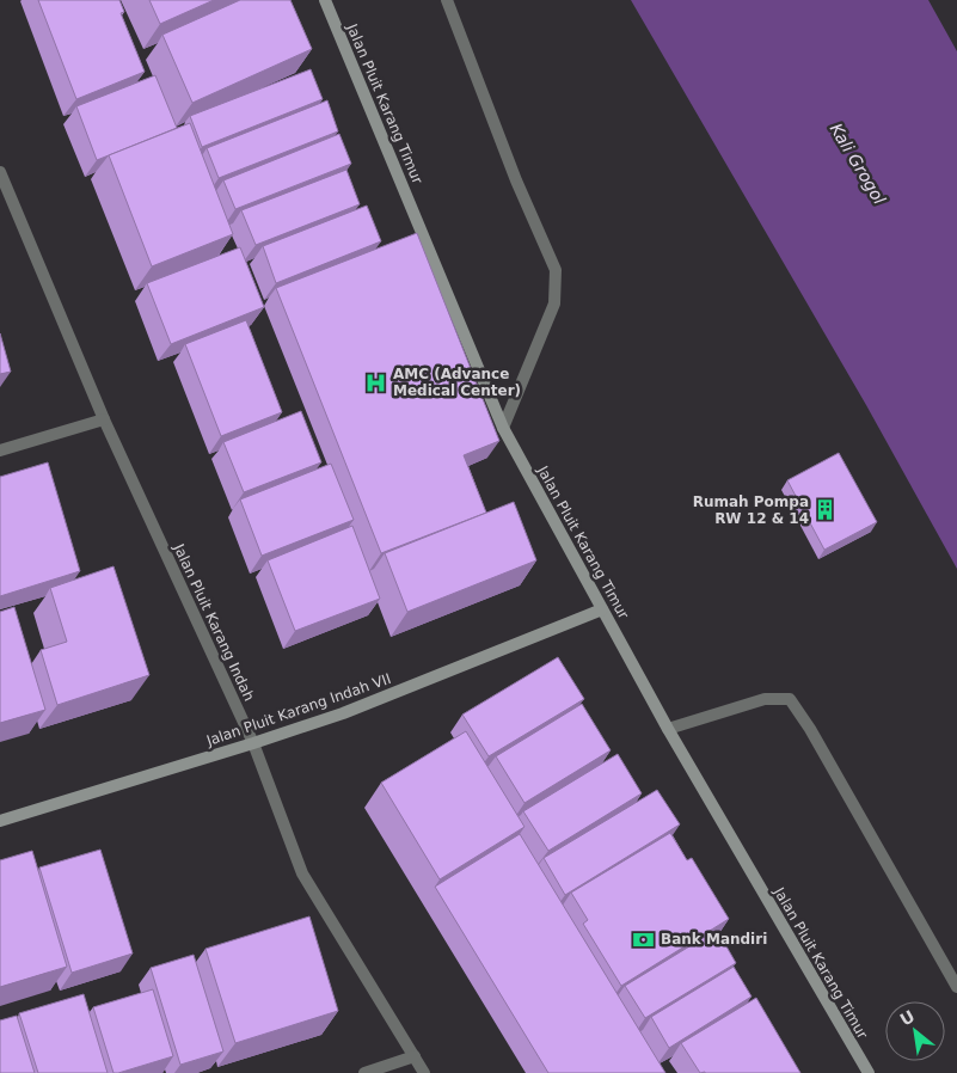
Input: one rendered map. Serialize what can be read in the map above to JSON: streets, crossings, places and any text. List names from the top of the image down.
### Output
{
  "streets": {
    "street": ["Jalan Pluit Karang Timur", "Jalan Pluit Karang Indah", "Jalan Pluit Karang Indah VII"]
  },
  "crossings": [
    ["Jalan Pluit Karang Timur", "Jalan Pluit Karang Indah VII"],
    ["Jalan Pluit Karang Indah", "Jalan Pluit Karang Indah VII"]
  ],
  "water": ["Kali Grogol"],
  "places": {
    "hospital": ["AMC (Advance Medical Center)"],
    "building": ["Rumah Pompa RW 12 & 14"],
    "bank": ["Bank Mandiri"]
  },
  "north": "top left"
}
